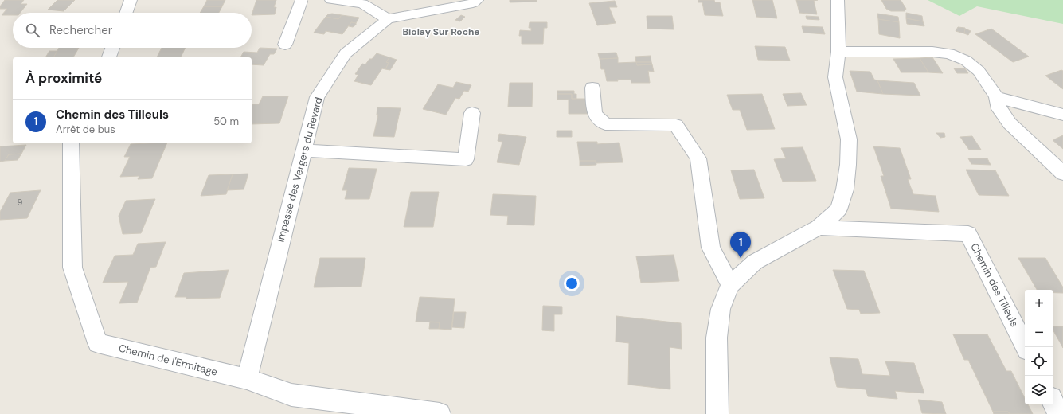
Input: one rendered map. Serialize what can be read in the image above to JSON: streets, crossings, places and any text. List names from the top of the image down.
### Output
{
  "streets": {
    "street": ["Impasse des Vergers du Revard", "Chemin des Tilleuls", "Chemin de l'Ermitage"]
  },
  "crossings": [
    ["Impasse des Vergers du Revard", "Chemin de l'Ermitage"]
  ],
  "districts": ["Biolay Sur Roche"],
  "house_numbers": ["9"],
  "page": {
    "search": "Rechercher",
    "heading": "À proximité",
    "list": [
      {
        "mark": "1",
        "name": "Chemin des Tilleuls",
        "note": "Arrêt de bus",
        "value": "50 m"
      }
    ],
    "pins": "1",
    "map_buttons": ["+", "−"]
  }
}
